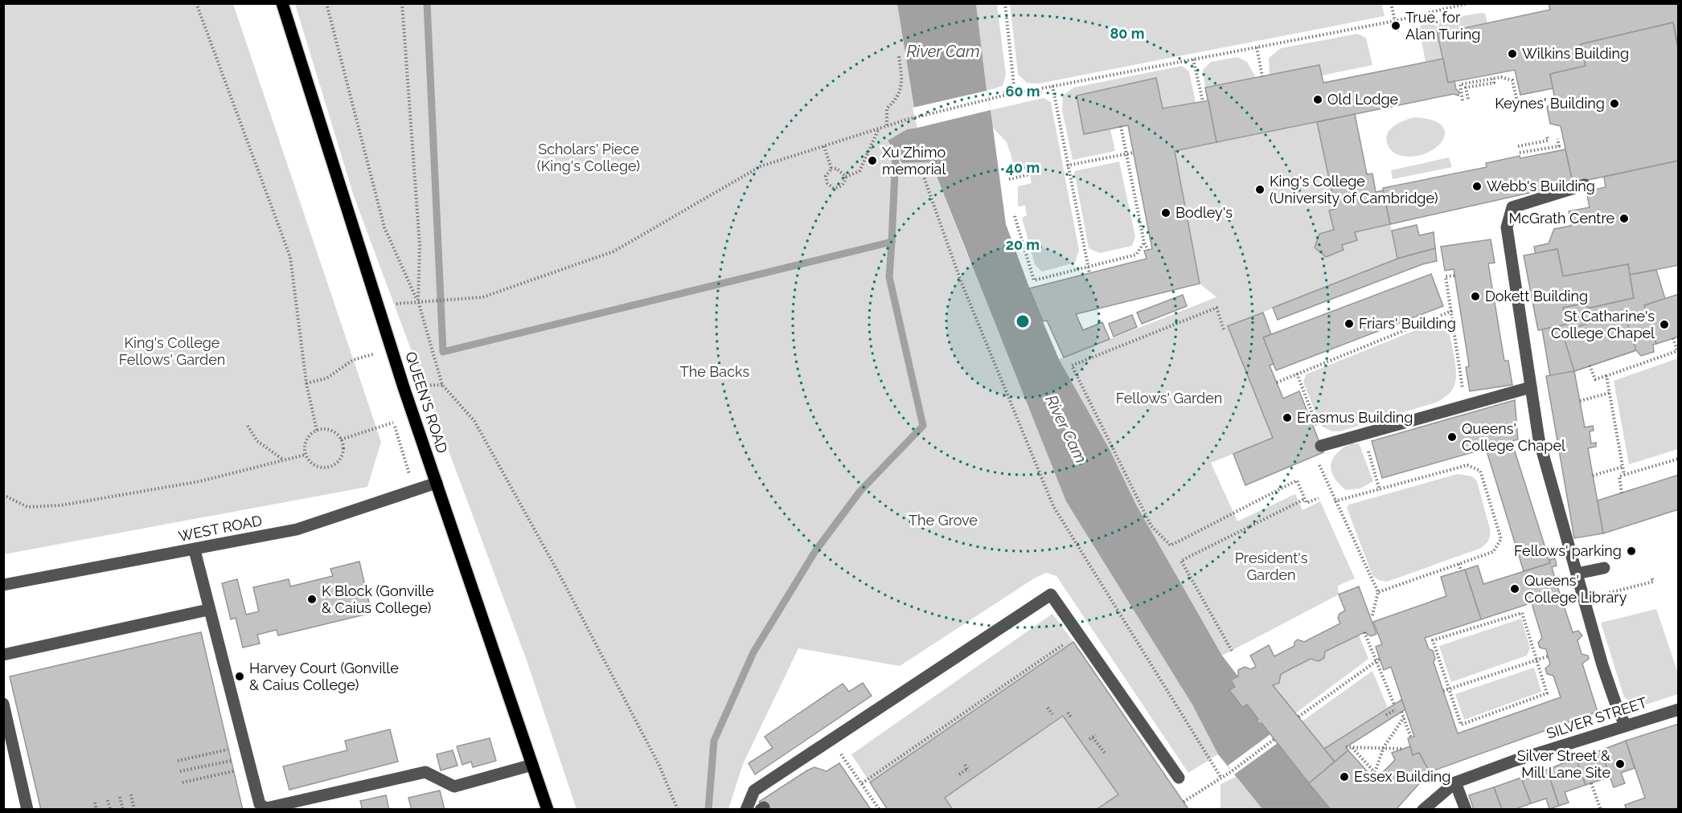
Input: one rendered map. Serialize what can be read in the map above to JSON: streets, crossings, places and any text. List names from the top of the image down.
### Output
{
  "streets": {
    "main road": ["QUEEN'S ROAD"],
    "street": ["WEST ROAD", "SILVER STREET"]
  },
  "crossings": [
    ["QUEEN'S ROAD", "WEST ROAD"]
  ],
  "water": ["River Cam"],
  "parks": [
    "Scholars' Piece (King's College)",
    "King's College Fellows' Garden",
    "The Backs",
    "Fellows' Garden",
    "The Grove",
    "President's Garden"
  ],
  "places": [
    "True, for Alan Turing",
    "Wilkins Building",
    "Old Lodge",
    "Keynes' Building",
    "Xu Zhimo memorial",
    "Webb's Building",
    "King's College (University of Cambridge)",
    "Bodley's",
    "McGrath Centre",
    "Dokett Building",
    "Friars' Building",
    "St Catharine's College Chapel",
    "Erasmus Building",
    "Queens' College Chapel",
    "Fellows' parking",
    "Queens' College Library",
    "K Block (Gonville & Caius College)",
    "Harvey Court (Gonville & Caius College)",
    "Silver Street & Mill Lane Site",
    "Essex Building"
  ],
  "rings": [
    "80 m",
    "60 m",
    "40 m",
    "20 m"
  ]
}
